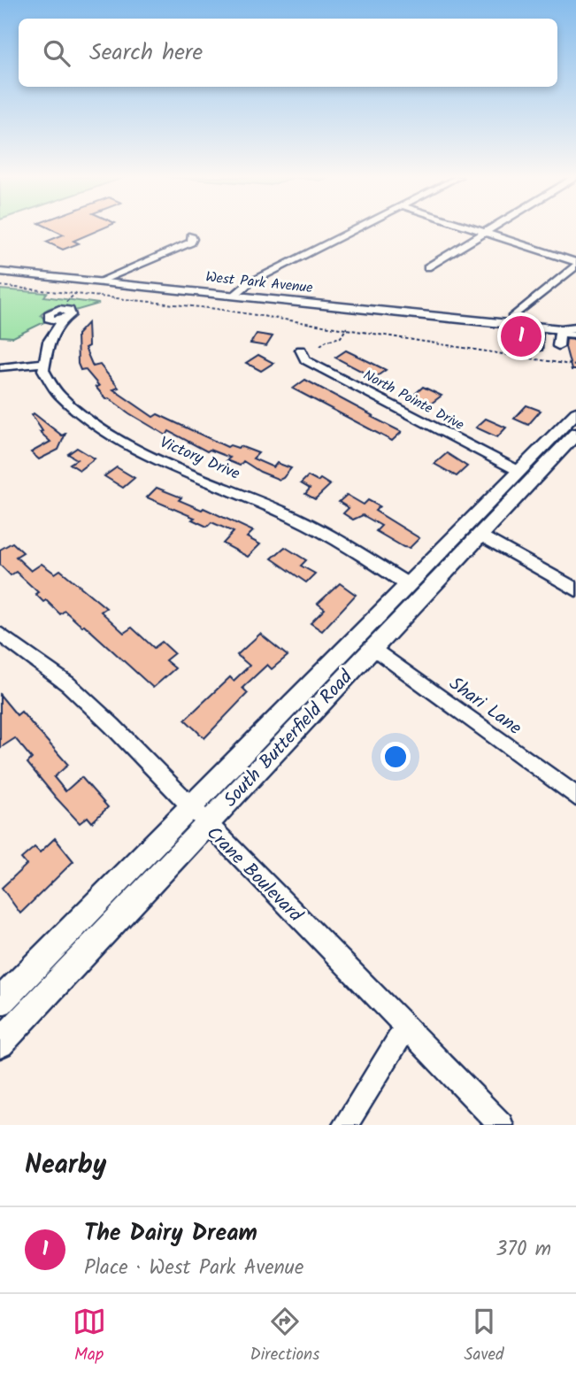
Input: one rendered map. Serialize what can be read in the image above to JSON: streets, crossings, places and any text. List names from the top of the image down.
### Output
{
  "streets": {
    "main road": ["West Park Avenue", "South Butterfield Road"],
    "street": [
      "North Pointe Drive",
      "Victory Drive",
      "Shari Lane",
      "Crane Boulevard"
    ]
  },
  "crossings": [
    ["North Pointe Drive", "South Butterfield Road"],
    ["Victory Drive", "South Butterfield Road"],
    ["Shari Lane", "South Butterfield Road"],
    ["South Butterfield Road", "Crane Boulevard"]
  ],
  "page": {
    "search": "Search here",
    "pins": "1",
    "heading": "Nearby",
    "list": [
      {
        "mark": "1",
        "name": "The Dairy Dream",
        "note": "Place · West Park Avenue",
        "value": "370 m"
      }
    ],
    "nav": ["Map", "Directions", "Saved"]
  }
}
